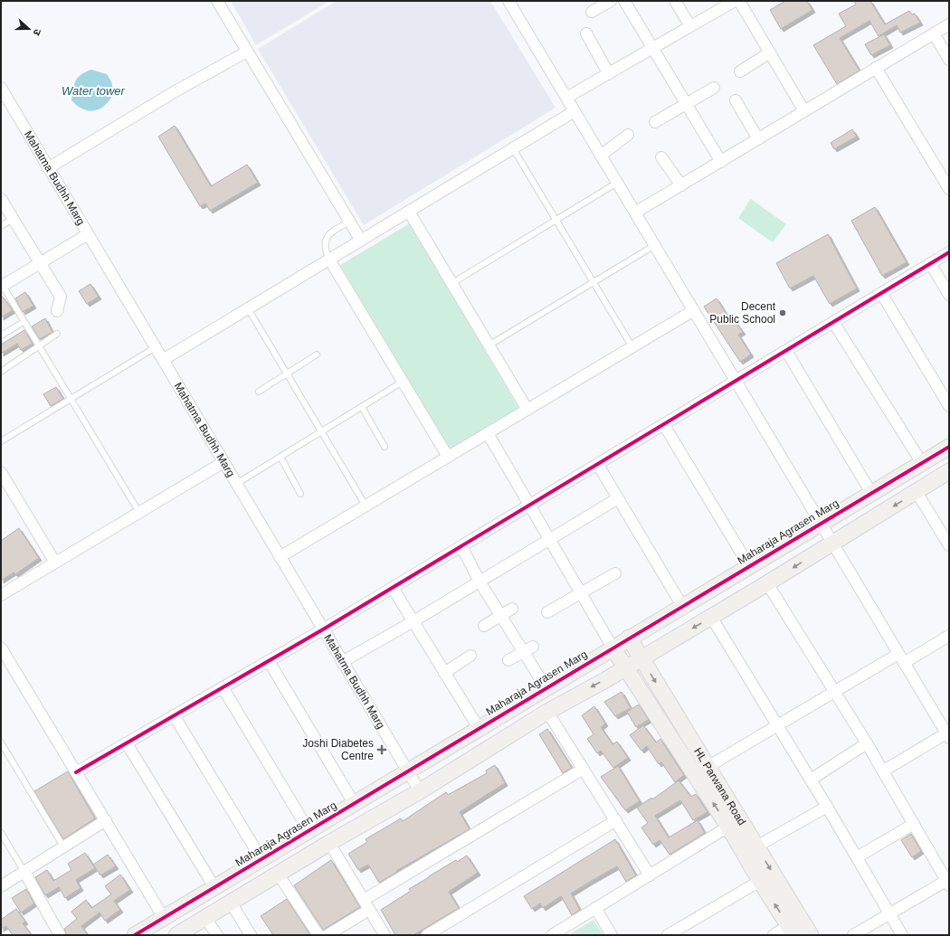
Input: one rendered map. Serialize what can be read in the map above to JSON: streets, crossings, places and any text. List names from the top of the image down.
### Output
{
  "streets": {
    "street": ["Mahatma Budhh Marg", "Maharaja Agrasen Marg", "HL Parwana Road"]
  },
  "crossings": [
    ["Mahatma Budhh Marg", "Maharaja Agrasen Marg"],
    ["Maharaja Agrasen Marg", "HL Parwana Road"]
  ],
  "water": ["Water tower"],
  "places": {
    "other": ["Decent Public School"],
    "health": ["Joshi Diabetes Centre"]
  },
  "north": "right"
}
